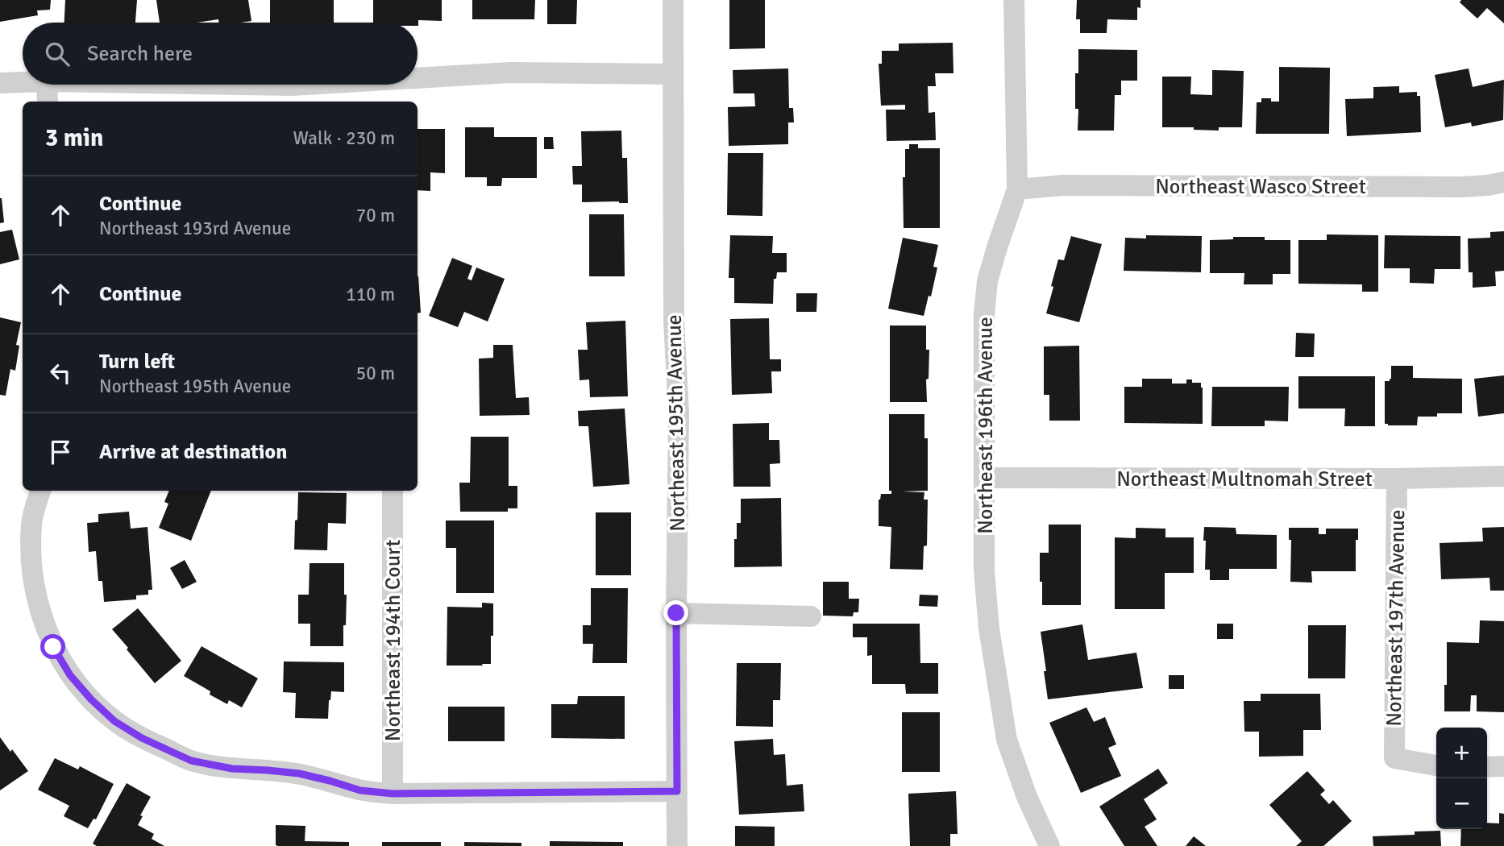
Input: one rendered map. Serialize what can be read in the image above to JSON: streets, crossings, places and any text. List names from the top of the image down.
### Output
{
  "streets": {
    "street": [
      "Northeast Wasco Street",
      "Northeast 195th Avenue",
      "Northeast 196th Avenue",
      "Northeast Multnomah Street",
      "Northeast 197th Avenue",
      "Northeast 194th Court"
    ]
  },
  "crossings": [
    ["Northeast Wasco Street", "Northeast 196th Avenue"],
    ["Northeast 196th Avenue", "Northeast Multnomah Street"],
    ["Northeast Multnomah Street", "Northeast 197th Avenue"]
  ],
  "page": {
    "search": "Search here",
    "heading": ["3 min", "Walk · 230 m"],
    "list": [
      ["Continue", "Northeast 193rd Avenue", "70 m"],
      ["Continue", "110 m"],
      ["Turn left", "Northeast 195th Avenue", "50 m"],
      "Arrive at destination"
    ],
    "map_buttons": ["+", "−"]
  }
}
